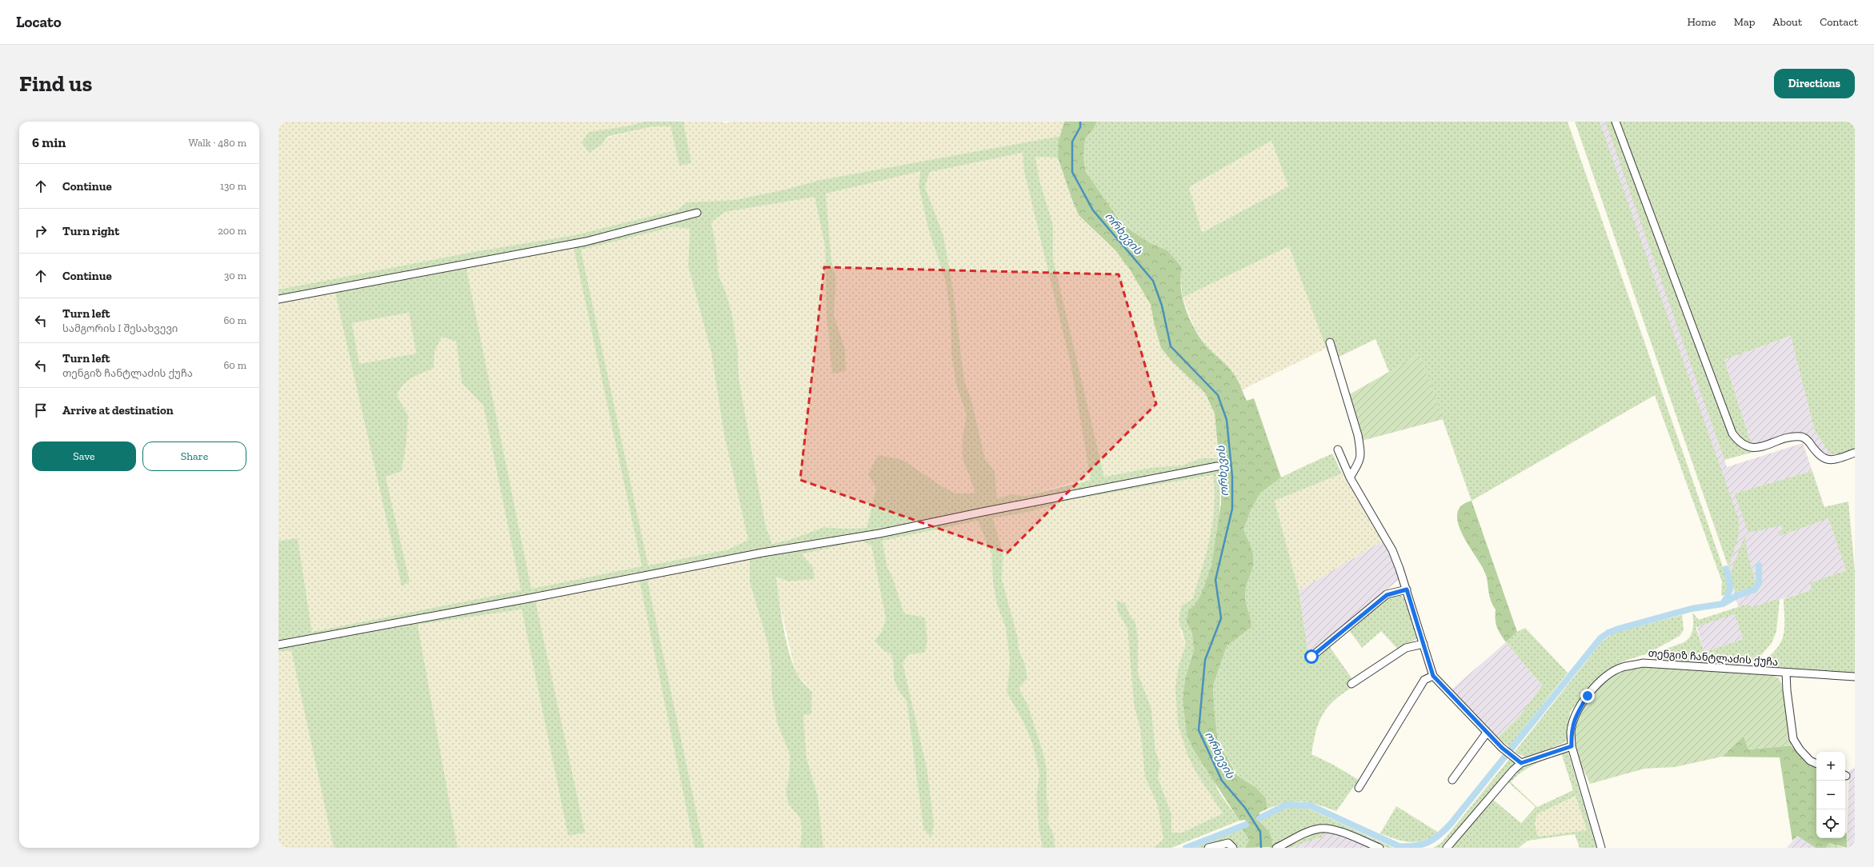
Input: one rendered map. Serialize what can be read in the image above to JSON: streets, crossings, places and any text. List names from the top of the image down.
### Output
{
  "streets": {
    "street": ["თენგიზ ჩანტლაძის ქუჩა"]
  },
  "water": ["ორხევის"],
  "page": {
    "header": "Locato",
    "nav": [
      "Home",
      "Map",
      "About",
      "Contact"
    ],
    "buttons": [
      "Directions",
      ["Save", "Share"]
    ],
    "title": "Find us",
    "heading": ["6 min", "Walk · 480 m"],
    "list": [
      ["Continue", "130 m"],
      ["Turn right", "200 m"],
      ["Continue", "30 m"],
      ["Turn left", "სამგორის I შესახვევი", "60 m"],
      ["Turn left", "თენგიზ ჩანტლაძის ქუჩა", "60 m"],
      "Arrive at destination"
    ],
    "map_buttons": ["+", "−"]
  }
}
